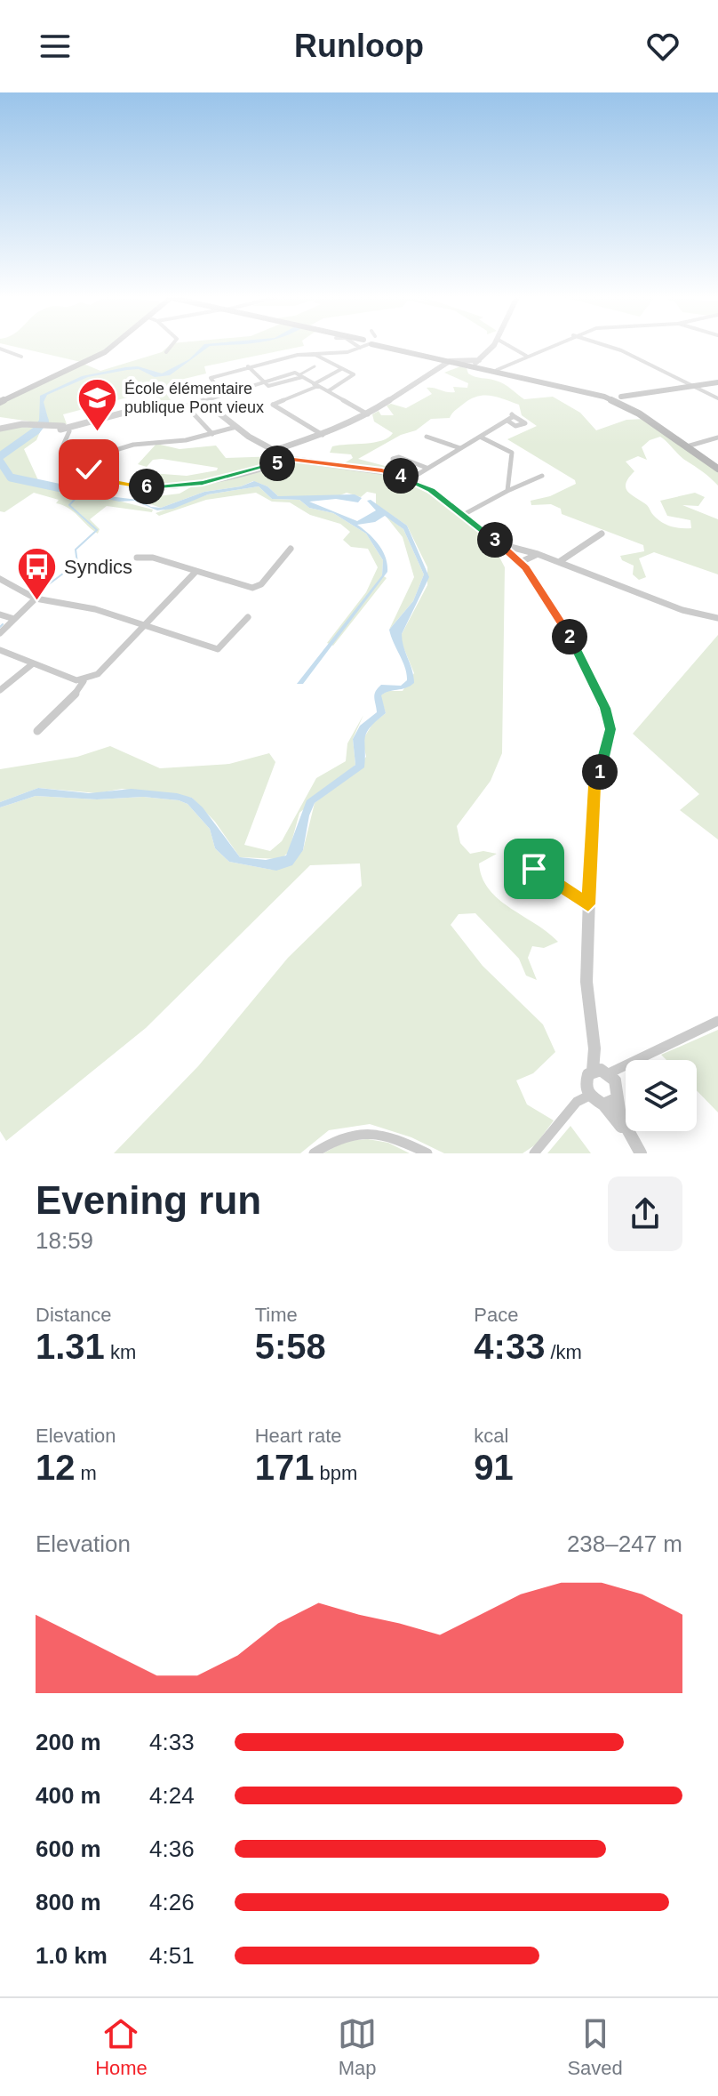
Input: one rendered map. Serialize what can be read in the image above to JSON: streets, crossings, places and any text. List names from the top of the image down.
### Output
{
  "places": {
    "school or university": ["École élémentaire publique Pont vieux"],
    "bus stop": ["Syndics"]
  },
  "page": {
    "header": "Runloop",
    "pins": [
      "5",
      "4",
      "6",
      "3",
      "2",
      "1"
    ],
    "heading": ["Evening run", "18:59"],
    "stats": [
      ["Distance", "1.31 km"],
      ["Time", "5:58"],
      ["Pace", "4:33 /km"],
      ["Elevation", "12 m"],
      ["Heart rate", "171 bpm"],
      ["kcal", "91"]
    ],
    "chart": ["Elevation", "238–247 m"],
    "list": [
      {
        "name": "200 m",
        "note": "4:33"
      },
      {
        "name": "400 m",
        "note": "4:24"
      },
      {
        "name": "600 m",
        "note": "4:36"
      },
      {
        "name": "800 m",
        "note": "4:26"
      },
      {
        "name": "1.0 km",
        "note": "4:51"
      }
    ],
    "tabs": ["Home", "Map", "Saved"]
  }
}
